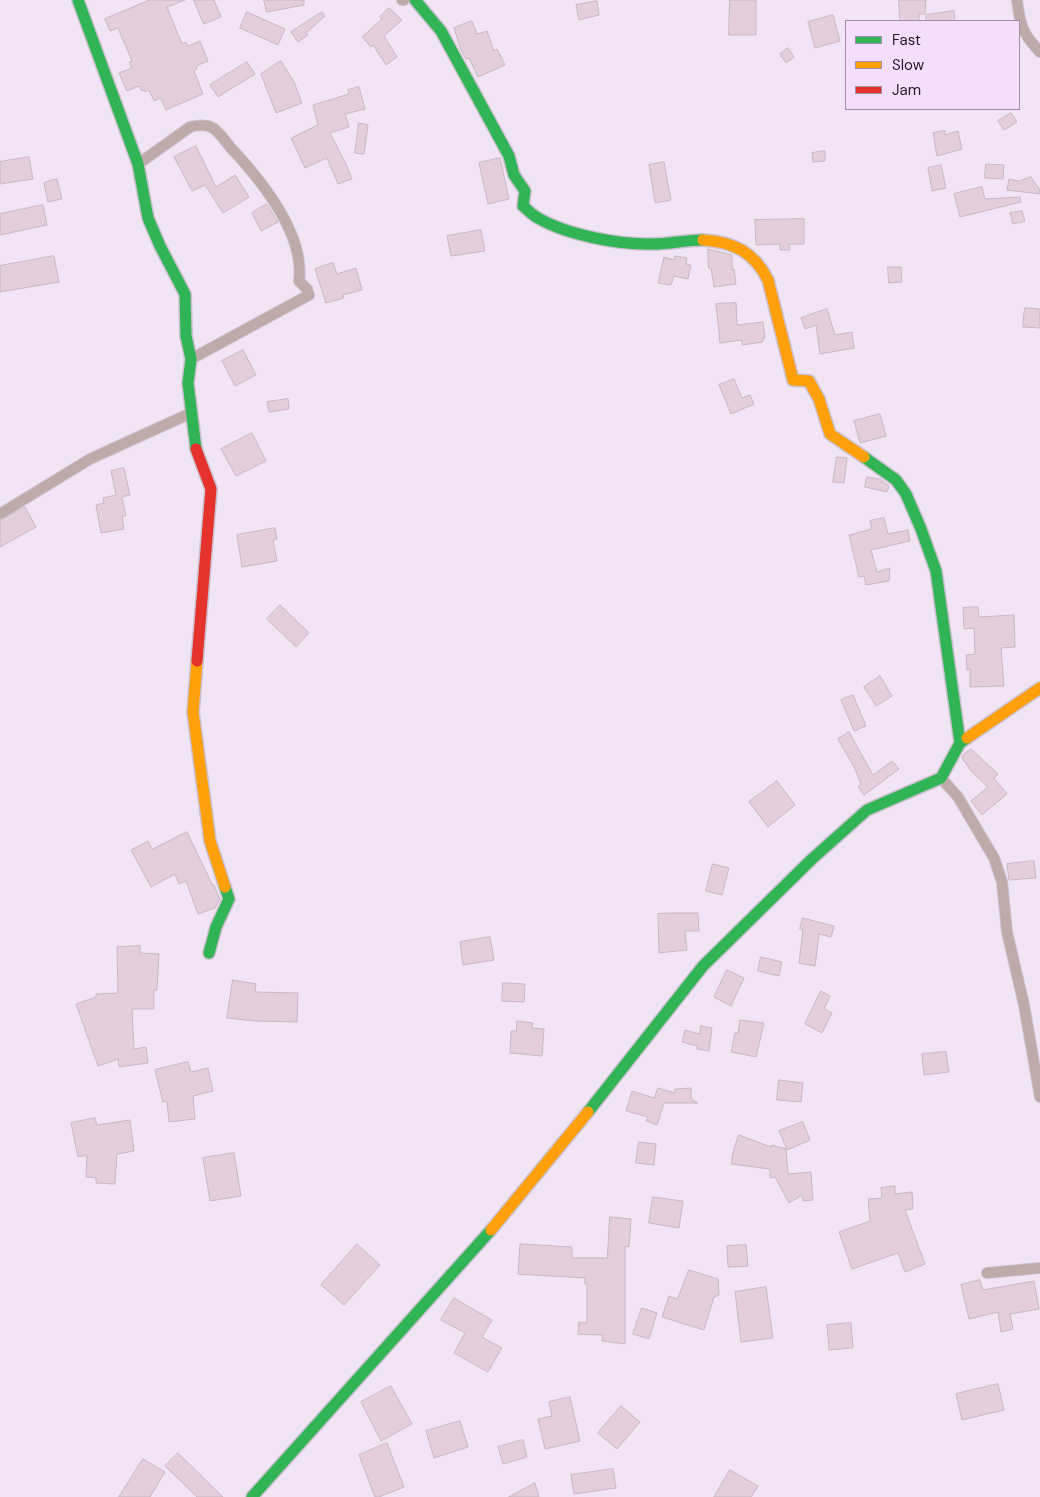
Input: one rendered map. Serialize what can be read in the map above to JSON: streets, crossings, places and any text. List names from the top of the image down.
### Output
{
  "legend": ["Fast", "Slow", "Jam"]
}
